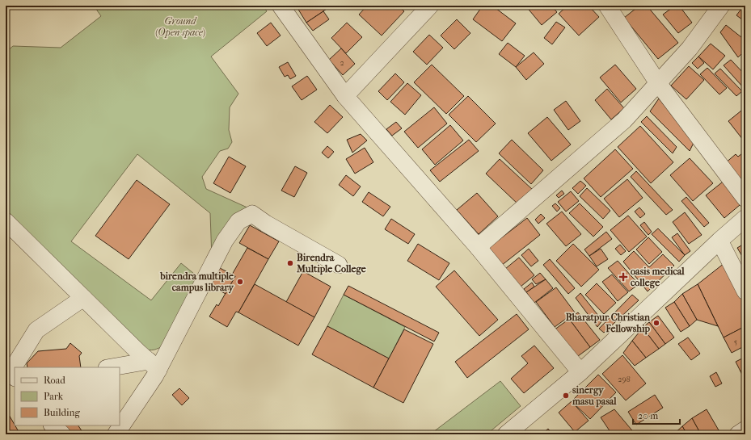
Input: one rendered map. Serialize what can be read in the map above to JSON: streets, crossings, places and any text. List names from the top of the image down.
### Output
{
  "parks": ["Ground (Open space)"],
  "places": {
    "other": [
      "Birendra Multiple College",
      "birendra multiple campus library",
      "Bharatpur Christian Fellowship",
      "sinergy masu pasal"
    ],
    "health": ["oasis medical college"]
  },
  "house_numbers": ["2", "5", "298"],
  "legend": ["Road", "Park", "Building"],
  "scale_bar": "20 m"
}
